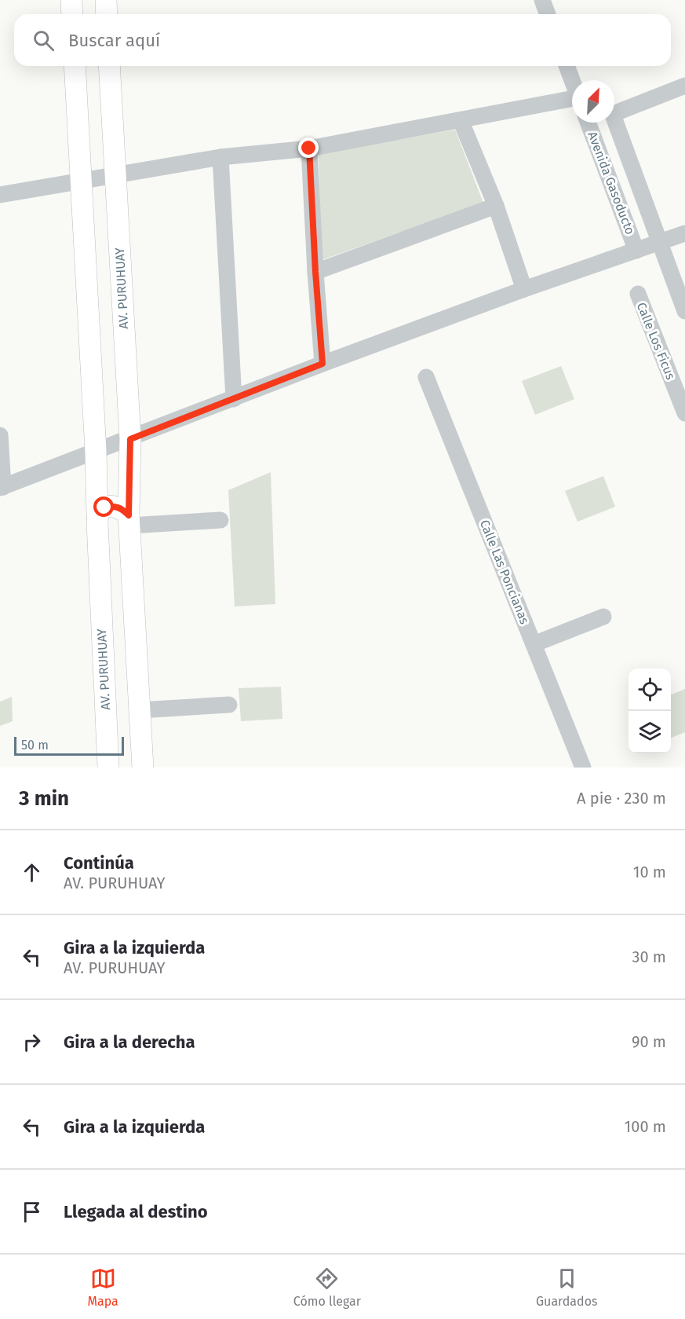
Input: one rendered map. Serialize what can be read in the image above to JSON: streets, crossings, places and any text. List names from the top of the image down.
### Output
{
  "streets": {
    "main road": ["AV. PURUHUAY"],
    "street": ["Avenida Gasoducto", "Calle Los Ficus", "Calle Las Poncianas"]
  },
  "scale_bar": "50 m",
  "north": "top right",
  "page": {
    "search": "Buscar aquí",
    "scale": "50 m",
    "heading": ["3 min", "A pie · 230 m"],
    "list": [
      ["Continúa", "AV. PURUHUAY", "10 m"],
      ["Gira a la izquierda", "AV. PURUHUAY", "30 m"],
      ["Gira a la derecha", "90 m"],
      ["Gira a la izquierda", "100 m"],
      "Llegada al destino"
    ],
    "nav": ["Mapa", "Cómo llegar", "Guardados"]
  }
}
